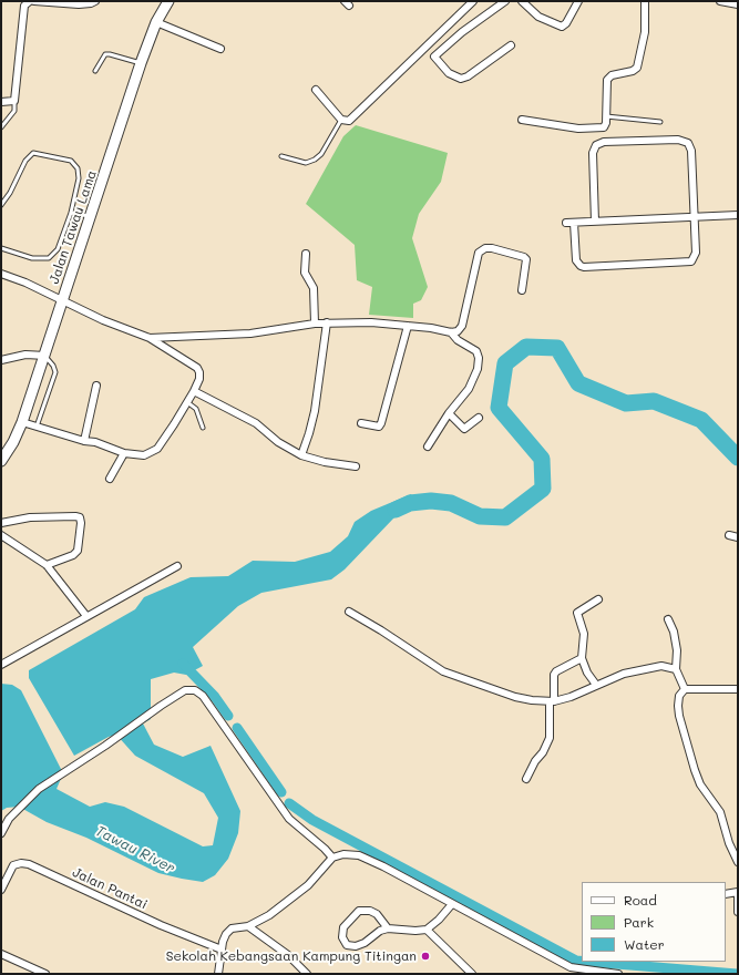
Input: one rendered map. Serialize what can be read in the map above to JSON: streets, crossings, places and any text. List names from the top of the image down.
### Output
{
  "streets": {
    "street": ["Jalan Tawau Lama", "Jalan Pantai"]
  },
  "water": ["Tawau River"],
  "places": ["Sekolah Kebangsaan Kampung Titingan"],
  "legend": ["Road", "Park", "Water"]
}
